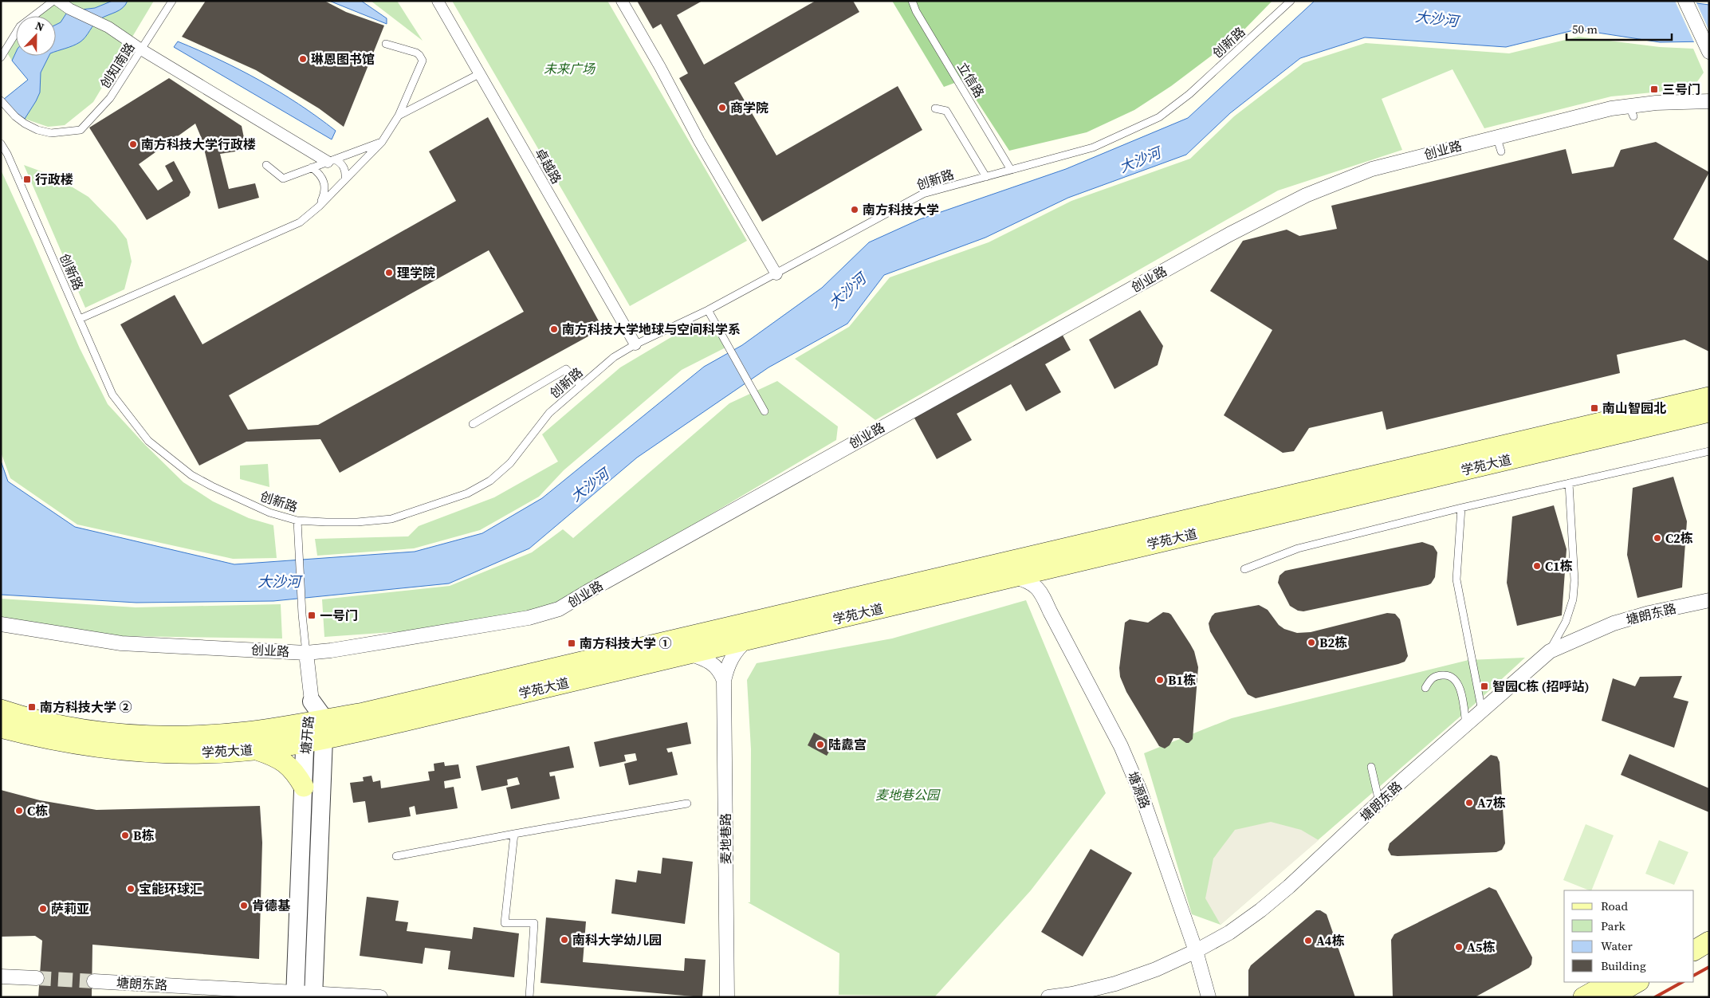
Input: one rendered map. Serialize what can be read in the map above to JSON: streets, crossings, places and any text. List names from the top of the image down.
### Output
{
  "streets": {
    "main road": ["学苑大道"],
    "street": [
      "创业路",
      "卓越路",
      "塘朗东路",
      "塘开路",
      "塘源路",
      "麦地巷路"
    ],
    "lane": ["创新路", "创知南路", "立信路"]
  },
  "crossings": [
    ["创新路", "立信路"],
    ["创新路", "卓越路"],
    ["学苑大道", "塘开路"],
    ["学苑大道", "塘源路"],
    ["学苑大道", "麦地巷路"],
    ["塘朗东路", "塘开路"],
    ["塘朗东路", "塘源路"]
  ],
  "water": ["大沙河"],
  "parks": ["未来广场", "麦地巷公园"],
  "places": {
    "other": [
      "琳恩图书馆",
      "商学院",
      "南方科技大学行政楼",
      "南方科技大学",
      "理学院",
      "南方科技大学地球与空间科学系",
      "C2栋",
      "C1栋",
      "B2栋",
      "B1栋",
      "陆纛宫",
      "A7栋",
      "C栋",
      "B栋",
      "宝能环球汇",
      "肯德基",
      "萨莉亚",
      "南科大学幼儿园",
      "A4栋",
      "A5栋"
    ],
    "transit": [
      "三号门",
      "行政楼",
      "南山智园北",
      "一号门",
      "南方科技大学 ①",
      "智园C栋 (招呼站)",
      "南方科技大学 ②"
    ]
  },
  "legend": [
    "Road",
    "Park",
    "Water",
    "Building"
  ],
  "scale_bar": "50 m",
  "north": "top"
}
